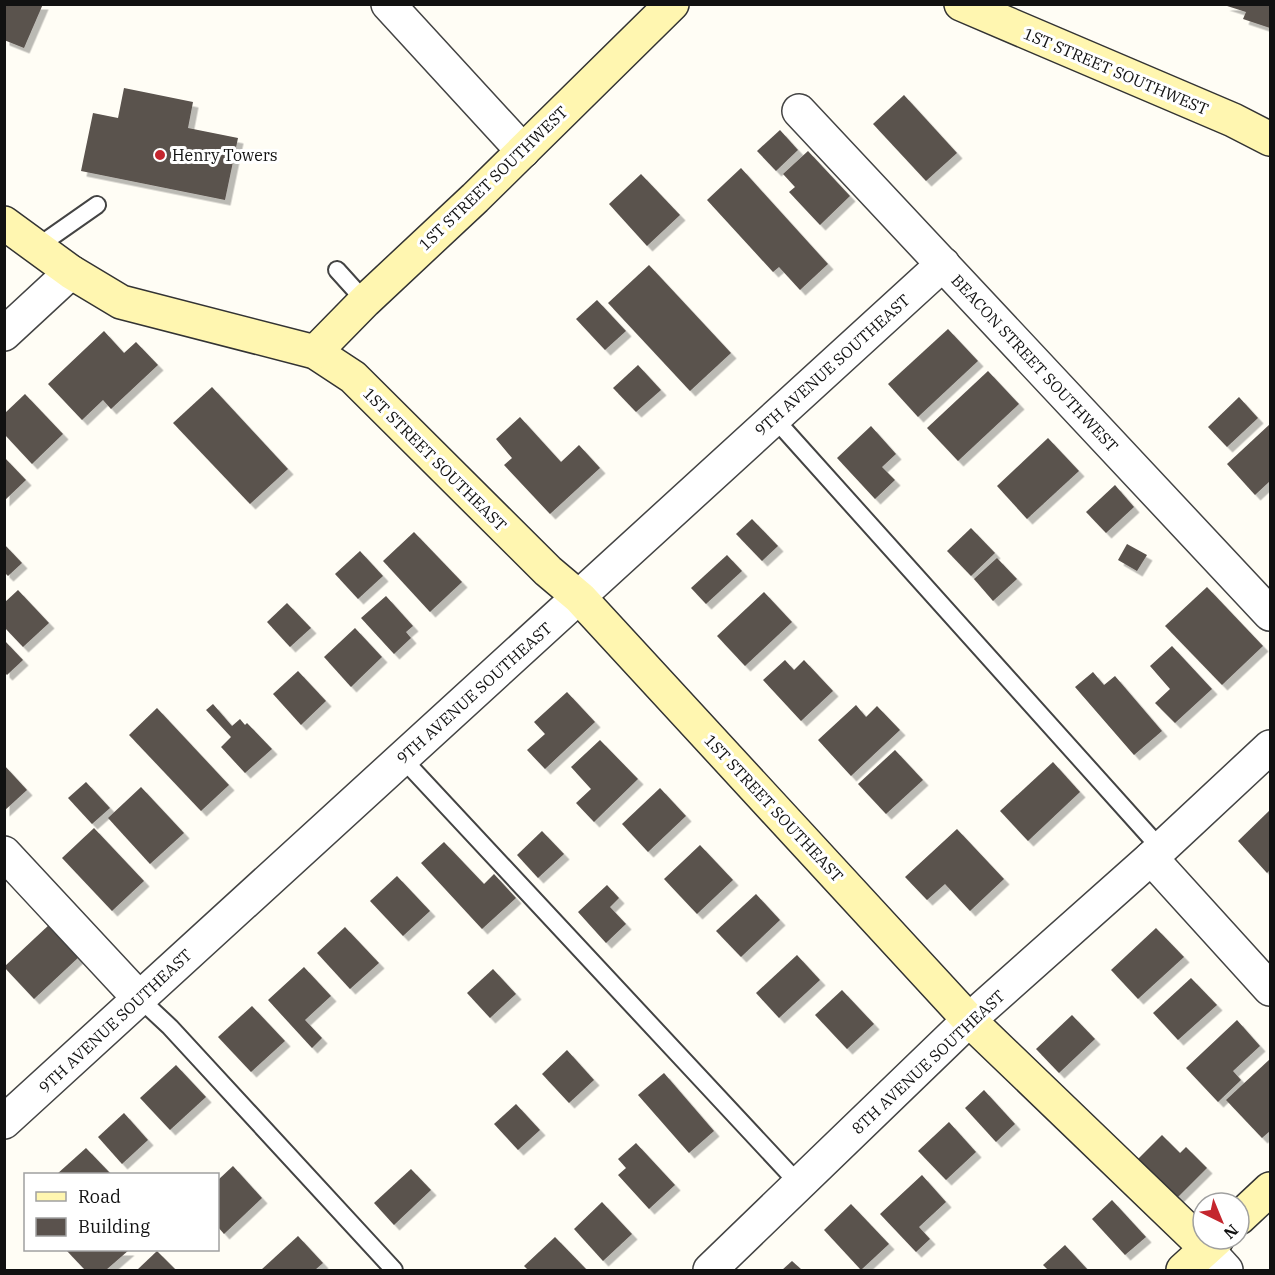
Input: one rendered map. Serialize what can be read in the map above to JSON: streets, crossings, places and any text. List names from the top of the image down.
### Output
{
  "streets": {
    "street": [
      "1ST STREET SOUTHWEST",
      "BEACON STREET SOUTHWEST",
      "9TH AVENUE SOUTHEAST",
      "1ST STREET SOUTHEAST",
      "8TH AVENUE SOUTHEAST"
    ]
  },
  "crossings": [
    ["1ST STREET SOUTHWEST", "1ST STREET SOUTHEAST"],
    ["BEACON STREET SOUTHWEST", "9TH AVENUE SOUTHEAST"],
    ["9TH AVENUE SOUTHEAST", "1ST STREET SOUTHEAST"],
    ["1ST STREET SOUTHEAST", "8TH AVENUE SOUTHEAST"]
  ],
  "places": ["Henry Towers"],
  "legend": ["Road", "Building"],
  "north": "bottom right"
}
